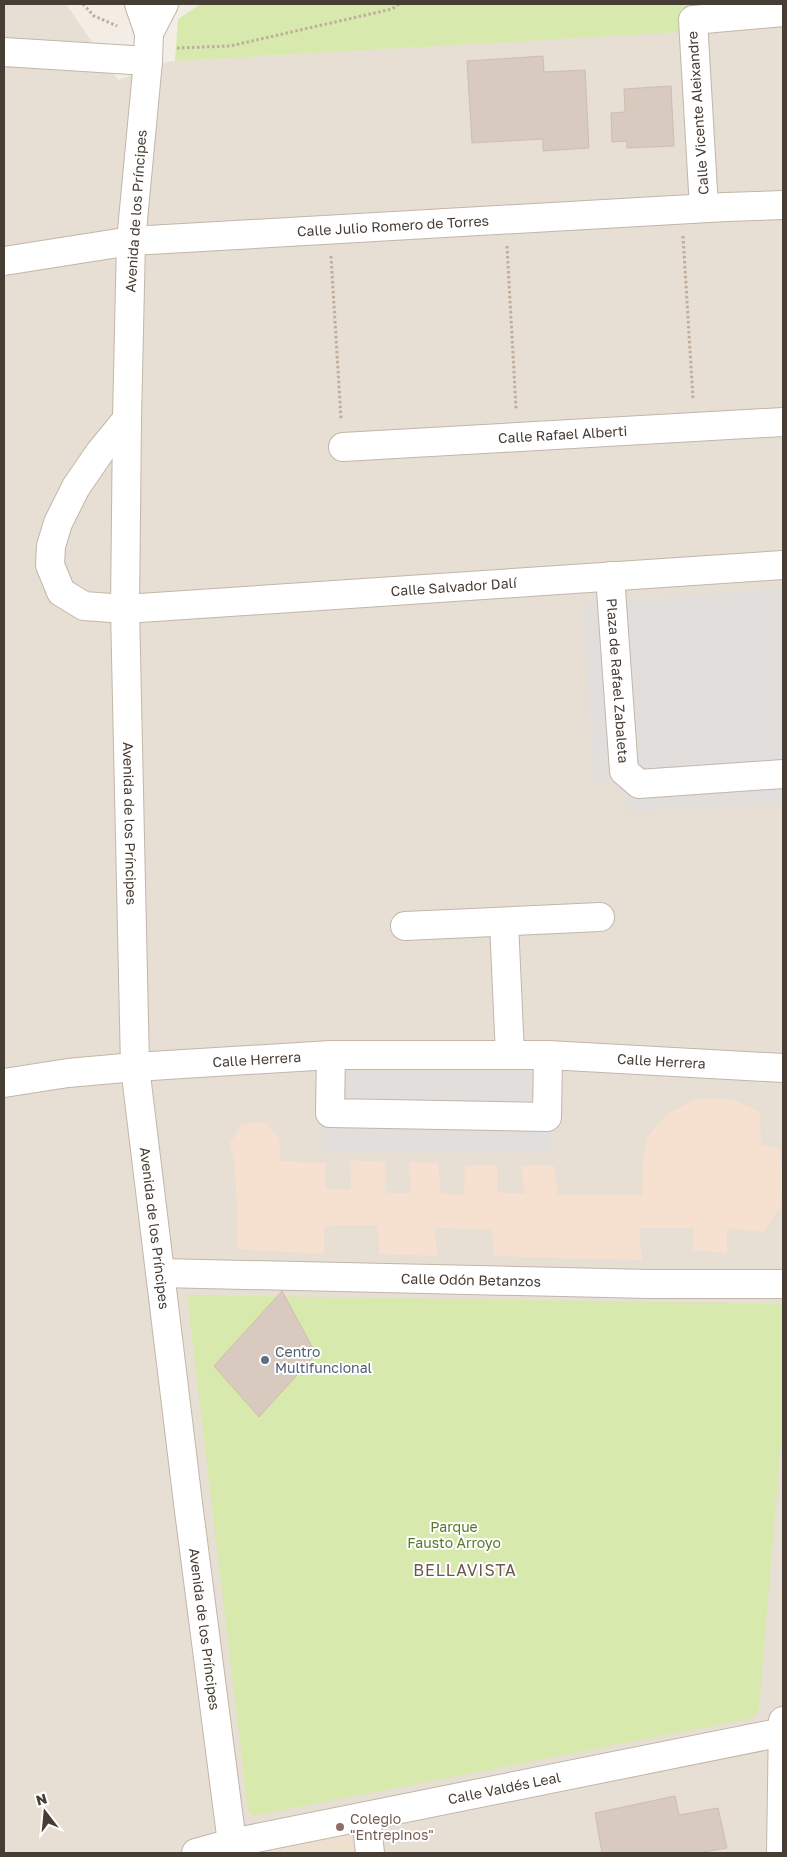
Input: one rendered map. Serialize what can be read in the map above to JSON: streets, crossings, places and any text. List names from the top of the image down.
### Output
{
  "streets": {
    "street": [
      "Calle Vicente Aleixandre",
      "Avenida de los Príncipes",
      "Calle Julio Romero de Torres",
      "Calle Rafael Alberti",
      "Calle Salvador Dalí",
      "Plaza de Rafael Zabaleta",
      "Calle Herrera",
      "Calle Odón Betanzos",
      "Calle Valdés Leal"
    ]
  },
  "crossings": [
    ["Calle Vicente Aleixandre", "Calle Julio Romero de Torres"],
    ["Avenida de los Príncipes", "Calle Julio Romero de Torres"],
    ["Avenida de los Príncipes", "Calle Salvador Dalí"],
    ["Avenida de los Príncipes", "Calle Herrera"],
    ["Avenida de los Príncipes", "Calle Odón Betanzos"],
    ["Avenida de los Príncipes", "Calle Valdés Leal"],
    ["Calle Salvador Dalí", "Plaza de Rafael Zabaleta"]
  ],
  "districts": ["BELLAVISTA"],
  "parks": ["Parque Fausto Arroyo"],
  "places": ["Centro Multifuncional", "Colegio \"Entrepinos\""],
  "north": "top"
}
